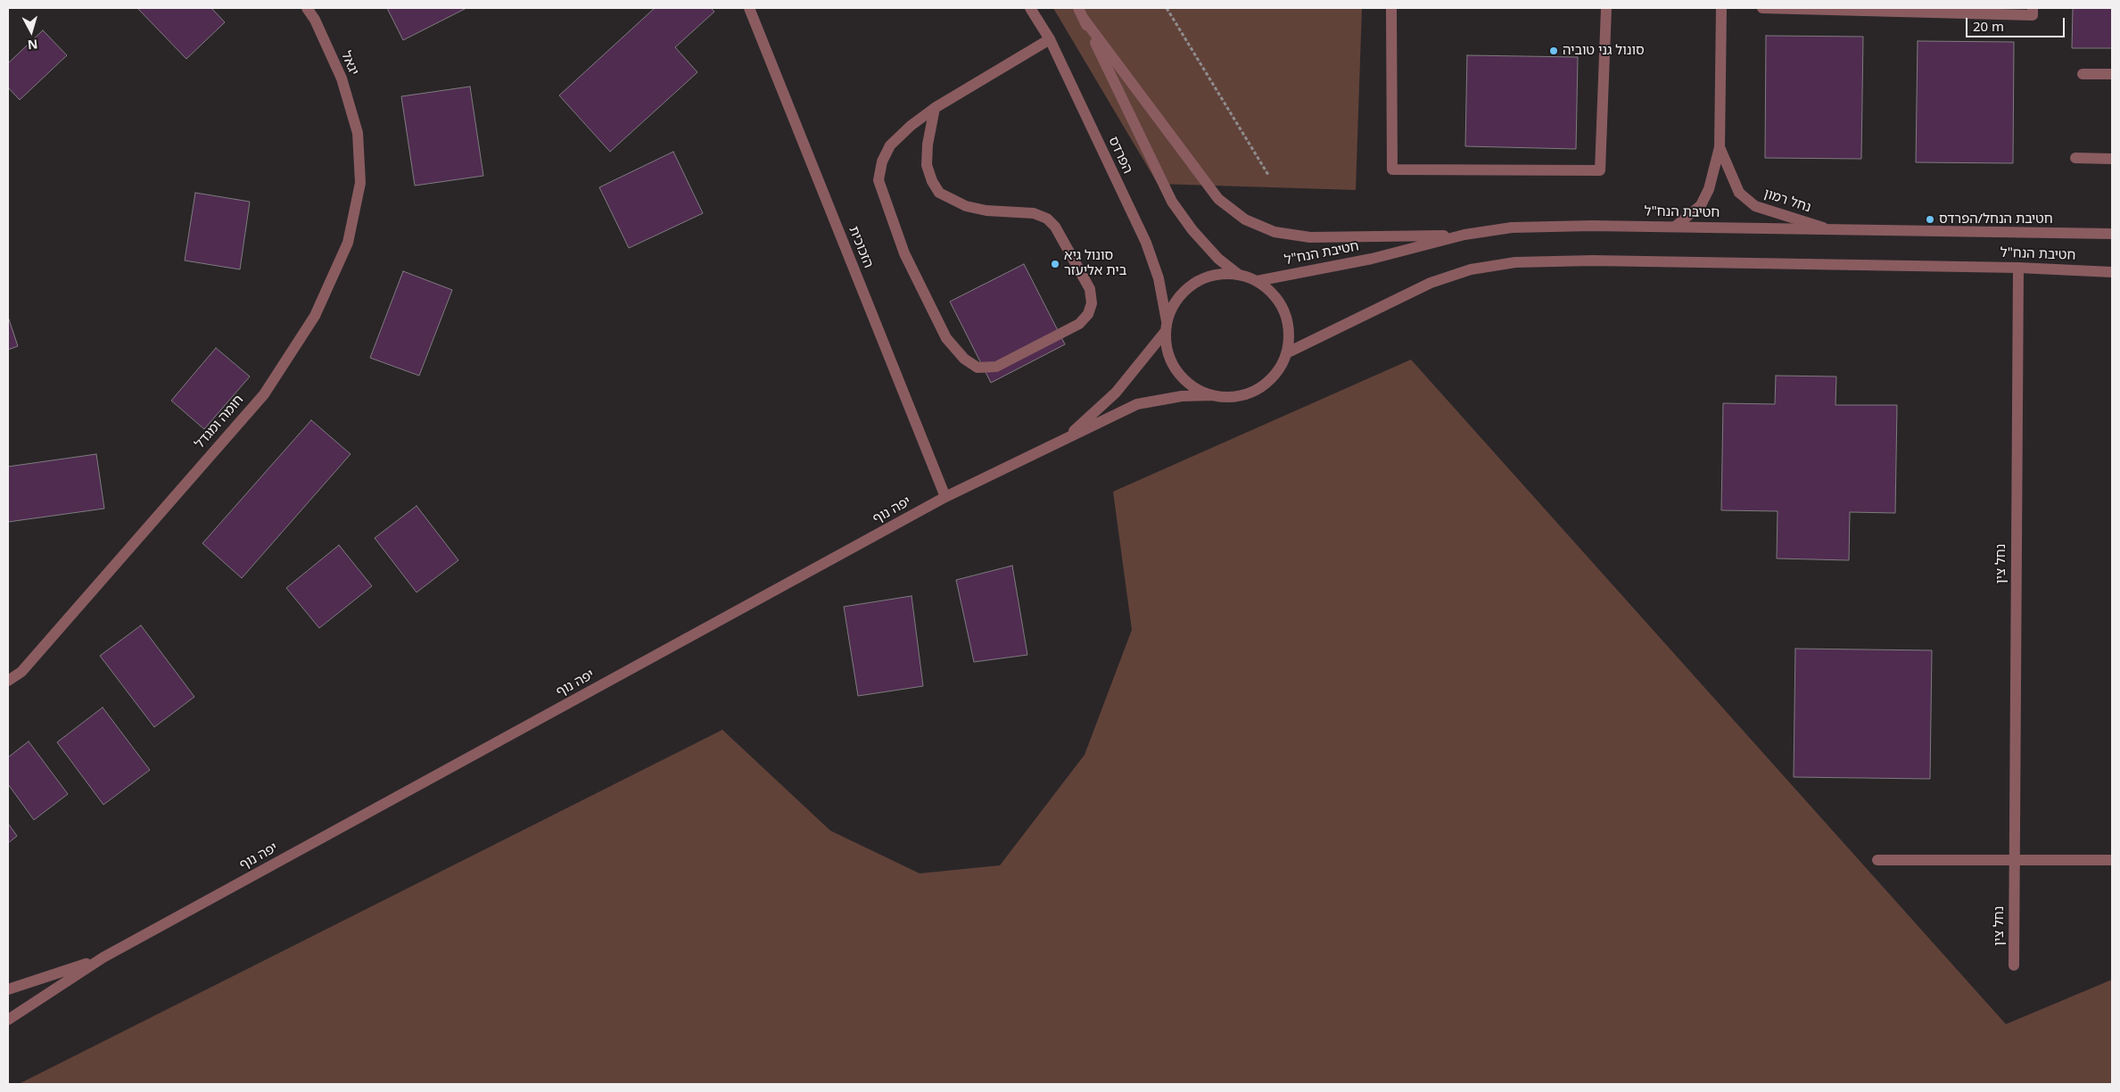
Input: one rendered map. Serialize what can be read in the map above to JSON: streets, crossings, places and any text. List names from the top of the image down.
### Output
{
  "streets": {
    "street": [
      "יגאל",
      "הפרדס",
      "נחל רמון",
      "חטיבת הנח\"ל",
      "הזכוכית",
      "חומה ומגדל",
      "יפה נוף",
      "נחל צין"
    ]
  },
  "crossings": [
    ["יגאל", "חומה ומגדל"],
    ["הפרדס", "חטיבת הנח\"ל"],
    ["הפרדס", "יפה נוף"],
    ["נחל רמון", "חטיבת הנח\"ל"],
    ["חטיבת הנח\"ל", "יפה נוף"],
    ["חטיבת הנח\"ל", "נחל צין"],
    ["הזכוכית", "יפה נוף"]
  ],
  "places": ["סונול גני טוביה", "חטיבת הנחל/הפרדס", "סונול גיא בית אליעזר"],
  "scale_bar": "20 m",
  "north": "bottom"
}
